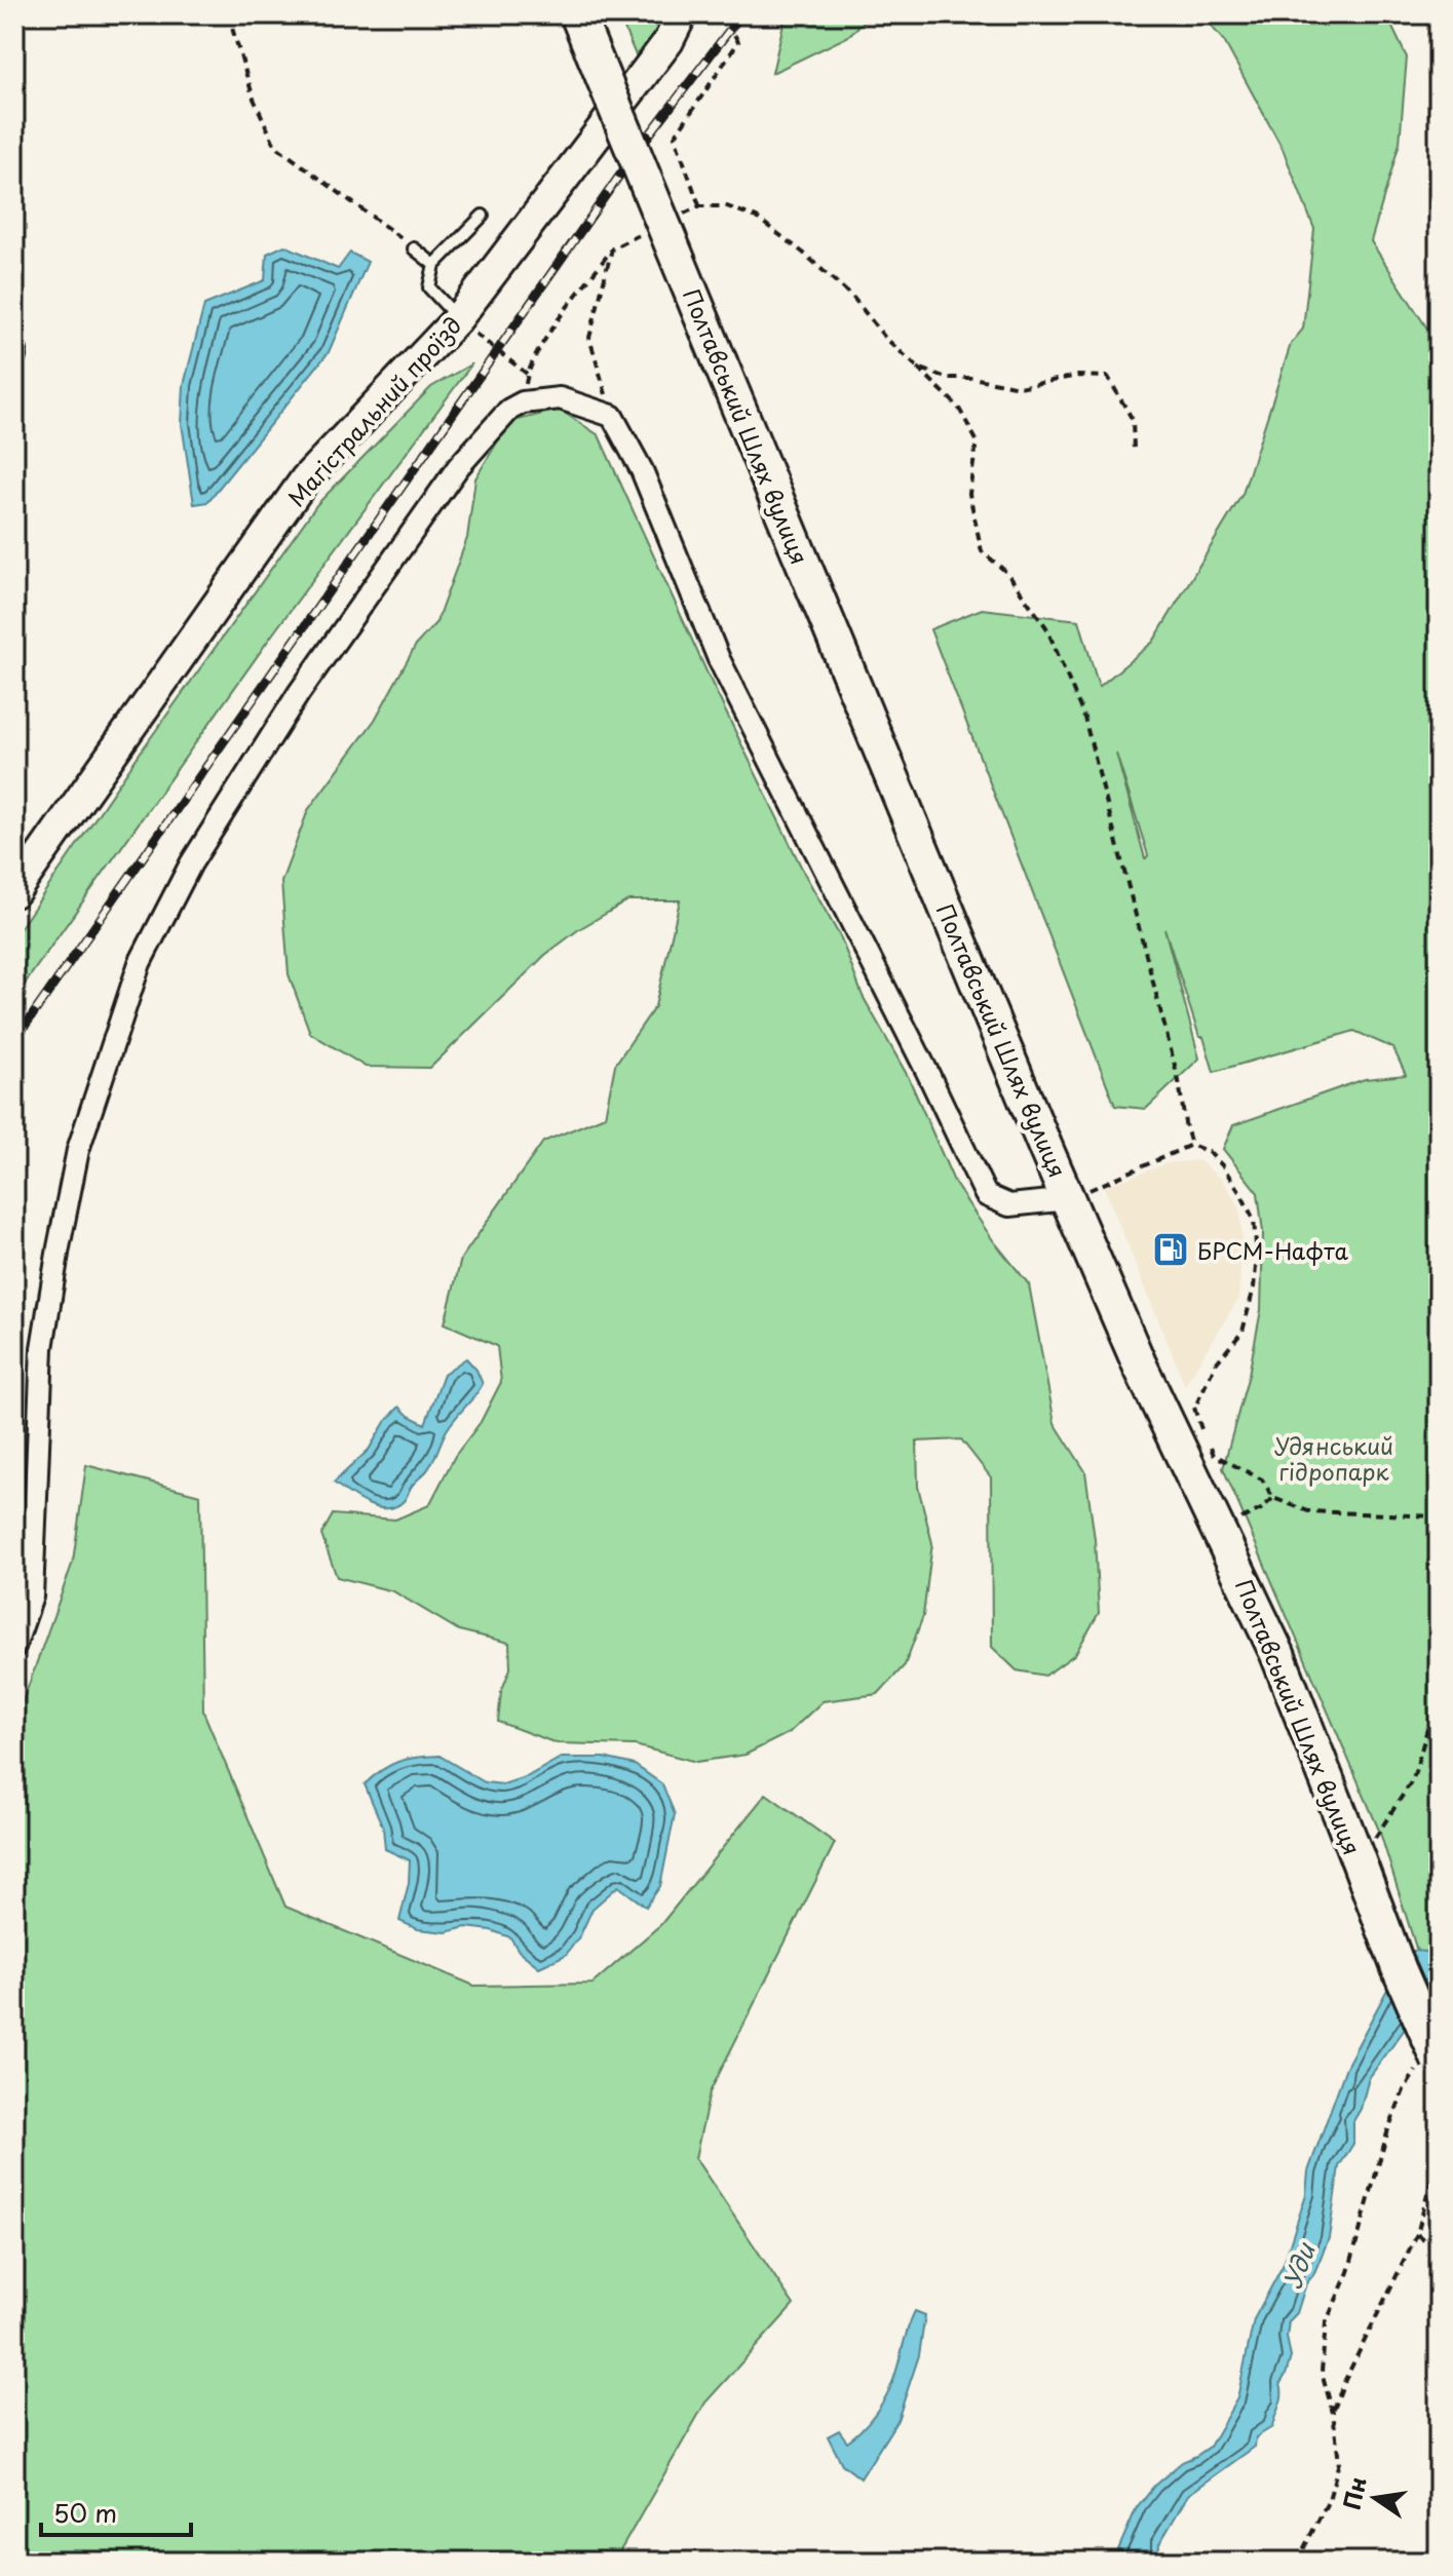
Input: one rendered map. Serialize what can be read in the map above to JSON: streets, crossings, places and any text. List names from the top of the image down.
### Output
{
  "streets": {
    "main road": ["Магістральний проїзд", "Полтавський Шлях вулиця"]
  },
  "water": ["Уди"],
  "parks": ["Удянський гідропарк"],
  "places": {
    "fuel station": ["БРСМ-Нафта"]
  },
  "scale_bar": "50 m",
  "north": "left"
}
